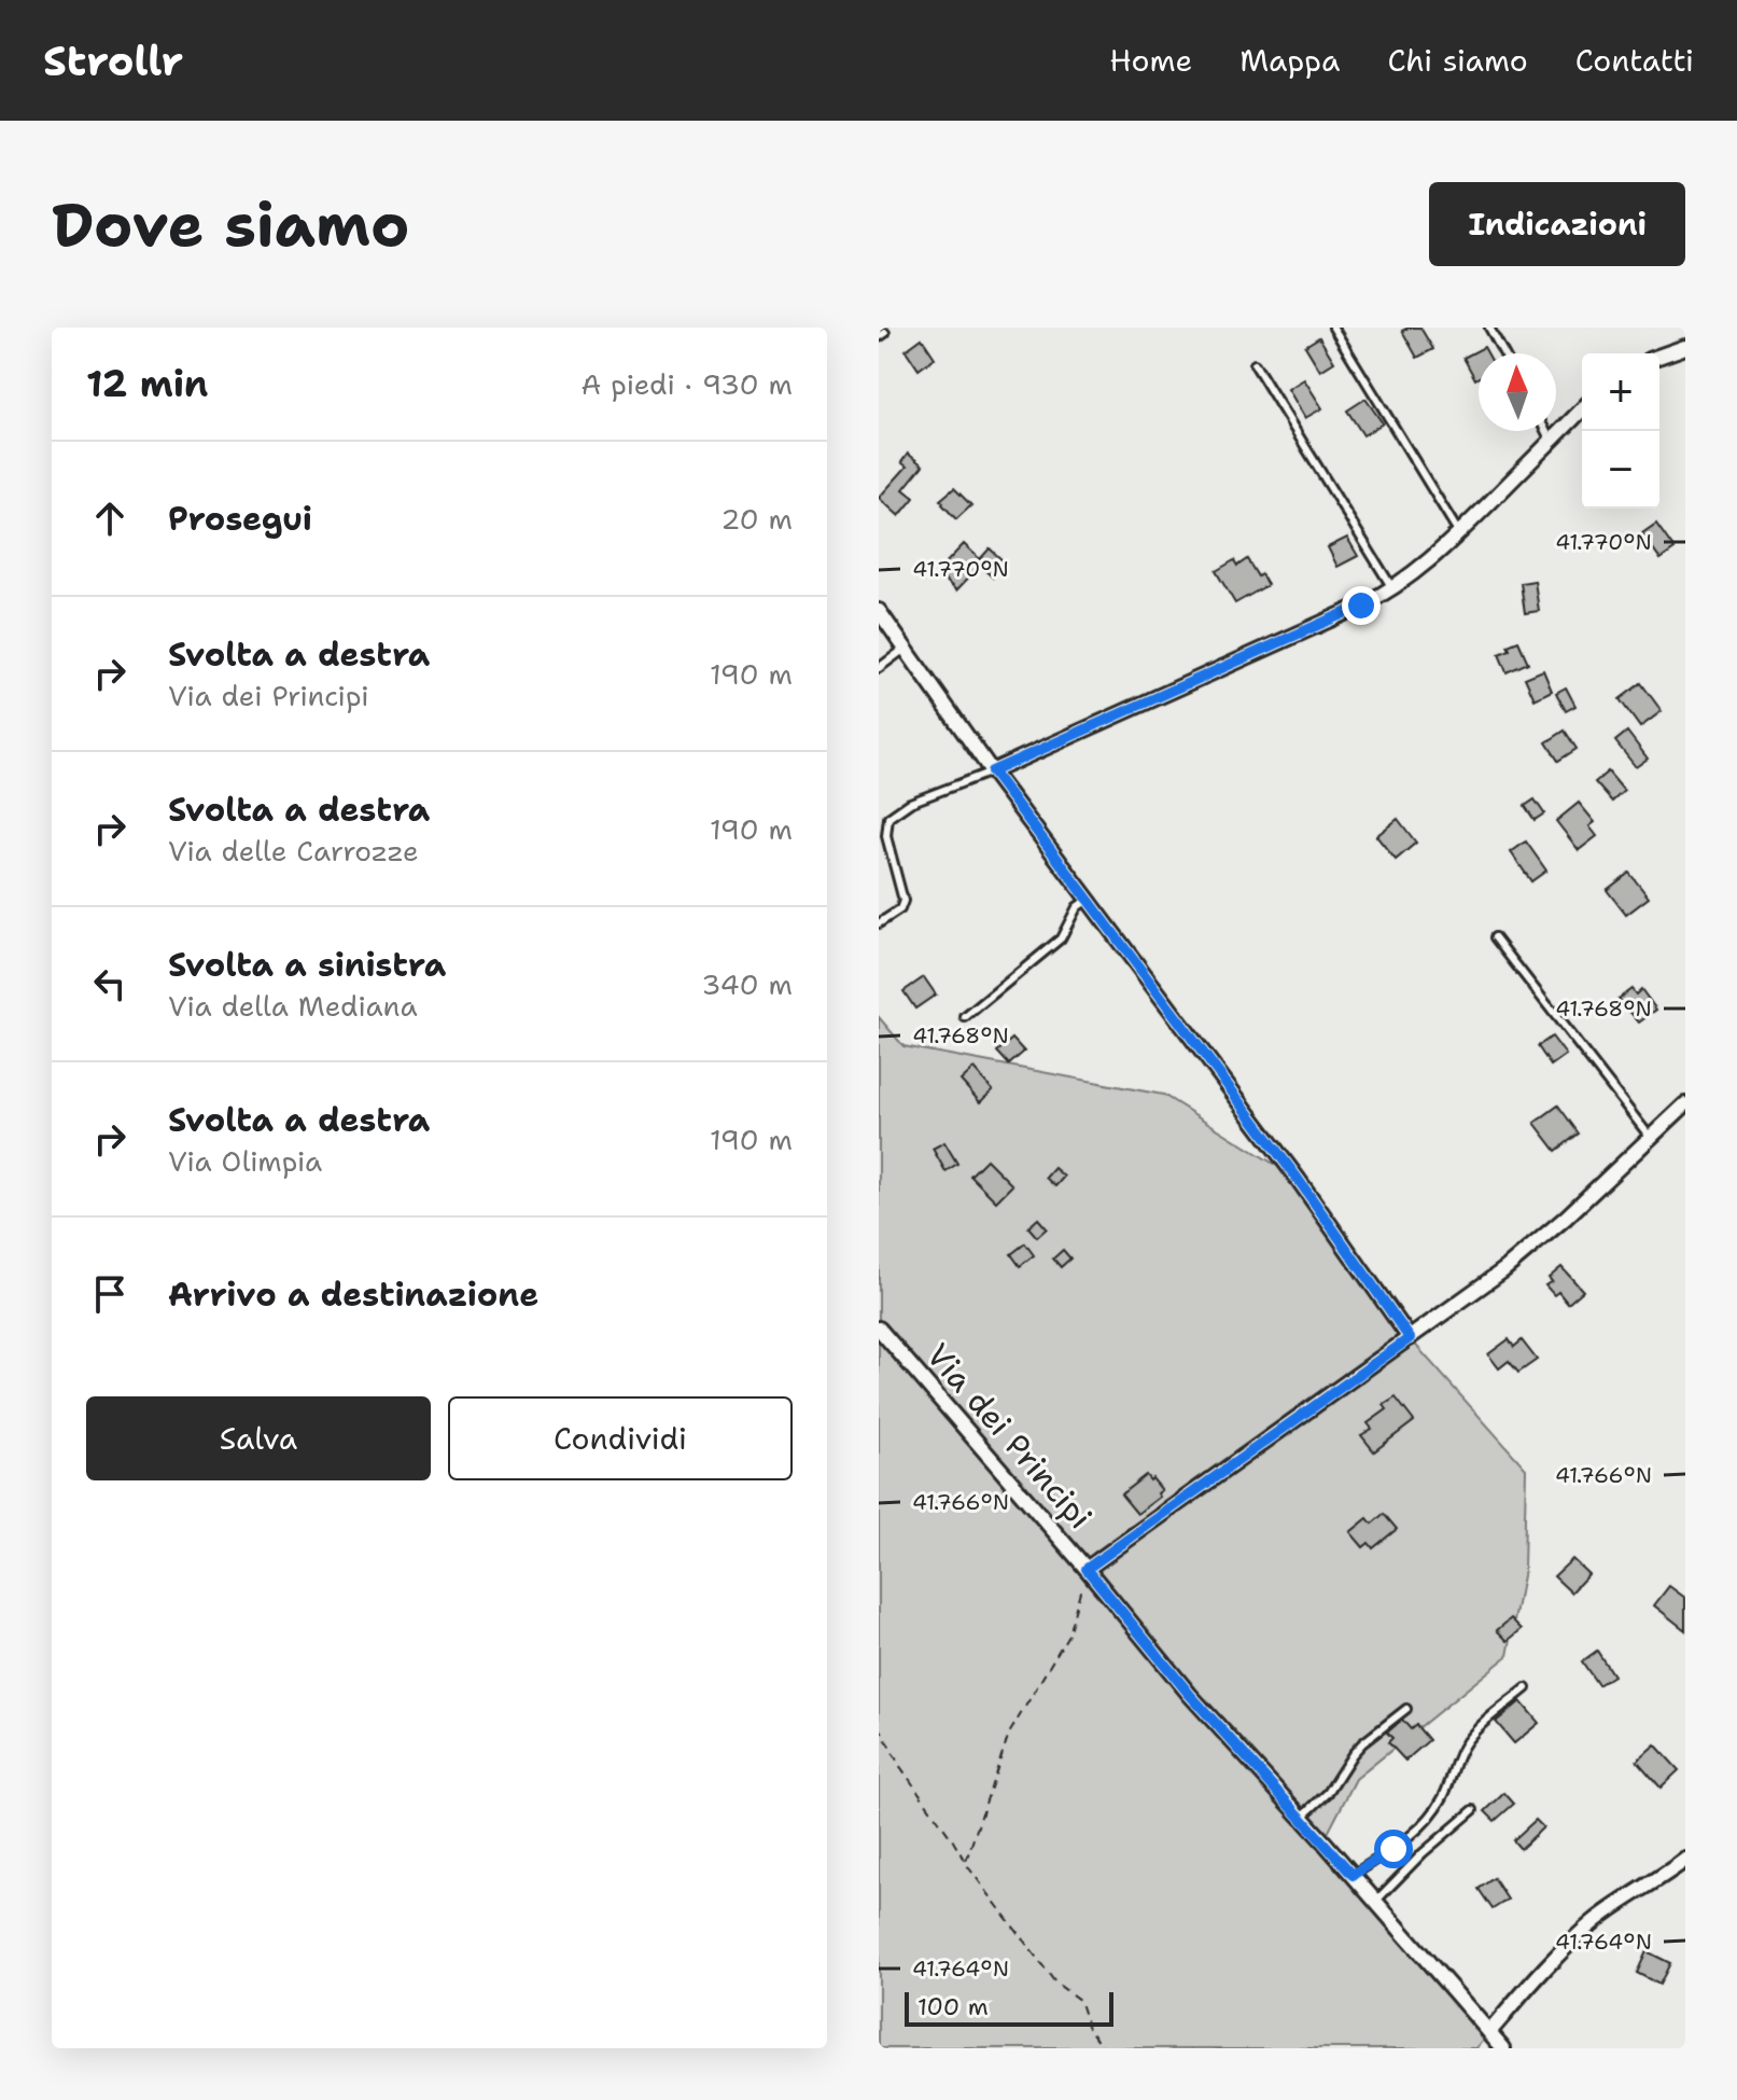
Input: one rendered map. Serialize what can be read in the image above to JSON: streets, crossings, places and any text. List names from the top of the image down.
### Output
{
  "streets": {
    "street": ["Via dei Principi"]
  },
  "scale_bar": "100 m",
  "north": "top",
  "page": {
    "header": "Strollr",
    "nav": [
      "Home",
      "Mappa",
      "Chi siamo",
      "Contatti"
    ],
    "buttons": [
      "Indicazioni",
      ["Salva", "Condividi"]
    ],
    "title": "Dove siamo",
    "heading": ["12 min", "A piedi · 930 m"],
    "map_buttons": ["+", "−"],
    "list": [
      ["Prosegui", "20 m"],
      ["Svolta a destra", "Via dei Principi", "190 m"],
      ["Svolta a destra", "Via delle Carrozze", "190 m"],
      ["Svolta a sinistra", "Via della Mediana", "340 m"],
      ["Svolta a destra", "Via Olimpia", "190 m"],
      "Arrivo a destinazione"
    ],
    "scale": "100 m"
  },
  "coordinates": [
    "41.770°N",
    "41.768°N",
    "41.766°N",
    "41.764°N"
  ]
}
